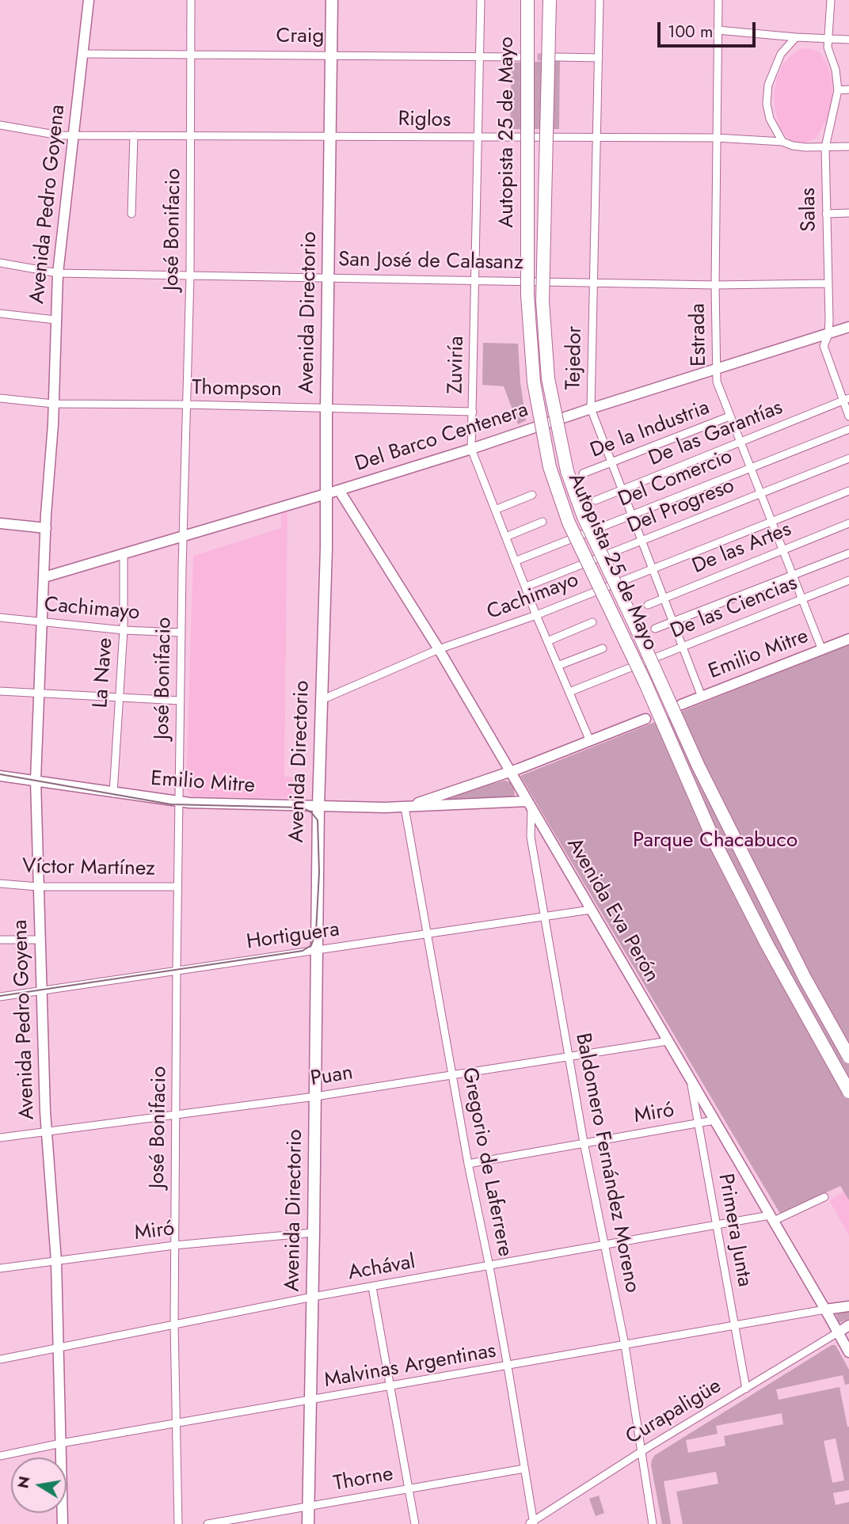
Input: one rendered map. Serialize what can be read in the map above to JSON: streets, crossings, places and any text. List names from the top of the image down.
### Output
{
  "streets": {
    "highway": ["Autopista 25 de Mayo"],
    "main road": [
      "Avenida Pedro Goyena",
      "Avenida Directorio",
      "Del Barco Centenera",
      "Emilio Mitre",
      "Avenida Eva Perón"
    ],
    "street": [
      "Craig",
      "Riglos",
      "Salas",
      "José Bonifacio",
      "San José de Calasanz",
      "Estrada",
      "Tejedor",
      "Zuviría",
      "Thompson",
      "De la Industria",
      "De las Garantías",
      "Del Comercio",
      "Del Progreso",
      "De las Artes",
      "Cachimayo",
      "De las Ciencias",
      "La Nave",
      "Víctor Martínez",
      "Hortiguera",
      "Puan",
      "Miró",
      "Gregorio de Laferrere",
      "Baldomero Fernández Moreno",
      "Primera Junta",
      "Achával",
      "Malvinas Argentinas",
      "Curapaligüe",
      "Thorne"
    ]
  },
  "crossings": [
    ["Craig", "Avenida Pedro Goyena"],
    ["Craig", "José Bonifacio"],
    ["Craig", "Avenida Directorio"],
    ["Craig", "Zuviría"],
    ["Riglos", "Avenida Pedro Goyena"],
    ["Riglos", "Salas"],
    ["Riglos", "José Bonifacio"],
    ["Riglos", "Avenida Directorio"],
    ["Riglos", "Estrada"],
    ["Riglos", "Tejedor"],
    ["Riglos", "Zuviría"],
    ["Avenida Pedro Goyena", "San José de Calasanz"],
    ["Avenida Pedro Goyena", "Thompson"],
    ["Avenida Pedro Goyena", "Del Barco Centenera"],
    ["Avenida Pedro Goyena", "Cachimayo"],
    ["Avenida Pedro Goyena", "Emilio Mitre"],
    ["Avenida Pedro Goyena", "Víctor Martínez"],
    ["Avenida Pedro Goyena", "Hortiguera"],
    ["Avenida Pedro Goyena", "Puan"],
    ["Avenida Pedro Goyena", "Miró"],
    ["Avenida Pedro Goyena", "Achával"],
    ["Avenida Pedro Goyena", "Malvinas Argentinas"],
    ["Salas", "San José de Calasanz"],
    ["Salas", "De las Garantías"],
    ["Salas", "Del Barco Centenera"],
    ["José Bonifacio", "San José de Calasanz"],
    ["José Bonifacio", "Thompson"],
    ["José Bonifacio", "Del Barco Centenera"],
    ["José Bonifacio", "Cachimayo"],
    ["José Bonifacio", "Emilio Mitre"],
    ["José Bonifacio", "Víctor Martínez"],
    ["José Bonifacio", "Hortiguera"],
    ["José Bonifacio", "Puan"],
    ["José Bonifacio", "Miró"],
    ["José Bonifacio", "Achával"],
    ["José Bonifacio", "Malvinas Argentinas"],
    ["San José de Calasanz", "Avenida Directorio"],
    ["San José de Calasanz", "Estrada"],
    ["San José de Calasanz", "Tejedor"],
    ["San José de Calasanz", "Zuviría"],
    ["Avenida Directorio", "Thompson"],
    ["Avenida Directorio", "Del Barco Centenera"],
    ["Avenida Directorio", "Cachimayo"],
    ["Avenida Directorio", "Emilio Mitre"],
    ["Avenida Directorio", "Hortiguera"],
    ["Avenida Directorio", "Puan"],
    ["Avenida Directorio", "Miró"],
    ["Avenida Directorio", "Achával"],
    ["Avenida Directorio", "Malvinas Argentinas"],
    ["Avenida Directorio", "Thorne"],
    ["Estrada", "De la Industria"],
    ["Estrada", "De las Garantías"],
    ["Estrada", "Del Barco Centenera"],
    ["Estrada", "Del Comercio"],
    ["Estrada", "Del Progreso"],
    ["Estrada", "De las Artes"],
    ["Estrada", "Cachimayo"],
    ["Estrada", "De las Ciencias"],
    ["Estrada", "Emilio Mitre"],
    ["Tejedor", "De la Industria"],
    ["Tejedor", "De las Garantías"],
    ["Tejedor", "Del Barco Centenera"],
    ["Tejedor", "Del Comercio"],
    ["Tejedor", "Del Progreso"],
    ["Tejedor", "De las Artes"],
    ["Tejedor", "Cachimayo"],
    ["Tejedor", "De las Ciencias"],
    ["Tejedor", "Emilio Mitre"],
    ["Zuviría", "Thompson"],
    ["Zuviría", "Del Barco Centenera"],
    ["Zuviría", "Del Comercio"],
    ["Zuviría", "Del Progreso"],
    ["Zuviría", "Cachimayo"],
    ["Zuviría", "De las Ciencias"],
    ["Zuviría", "Emilio Mitre"],
    ["Del Barco Centenera", "La Nave"],
    ["Del Barco Centenera", "Avenida Eva Perón"],
    ["Cachimayo", "La Nave"],
    ["Cachimayo", "Avenida Eva Perón"],
    ["Emilio Mitre", "La Nave"],
    ["Emilio Mitre", "Avenida Eva Perón"],
    ["Emilio Mitre", "Gregorio de Laferrere"],
    ["Emilio Mitre", "Baldomero Fernández Moreno"],
    ["Avenida Eva Perón", "Hortiguera"],
    ["Avenida Eva Perón", "Puan"],
    ["Avenida Eva Perón", "Miró"],
    ["Avenida Eva Perón", "Baldomero Fernández Moreno"],
    ["Avenida Eva Perón", "Primera Junta"],
    ["Avenida Eva Perón", "Achával"],
    ["Avenida Eva Perón", "Malvinas Argentinas"],
    ["Avenida Eva Perón", "Curapaligüe"],
    ["Hortiguera", "Gregorio de Laferrere"],
    ["Hortiguera", "Baldomero Fernández Moreno"],
    ["Puan", "Gregorio de Laferrere"],
    ["Puan", "Baldomero Fernández Moreno"],
    ["Miró", "Gregorio de Laferrere"],
    ["Miró", "Baldomero Fernández Moreno"],
    ["Miró", "Primera Junta"],
    ["Gregorio de Laferrere", "Achával"],
    ["Gregorio de Laferrere", "Malvinas Argentinas"],
    ["Gregorio de Laferrere", "Curapaligüe"],
    ["Gregorio de Laferrere", "Thorne"],
    ["Baldomero Fernández Moreno", "Achával"],
    ["Baldomero Fernández Moreno", "Malvinas Argentinas"],
    ["Baldomero Fernández Moreno", "Curapaligüe"],
    ["Primera Junta", "Achával"],
    ["Primera Junta", "Malvinas Argentinas"],
    ["Primera Junta", "Curapaligüe"]
  ],
  "parks": ["Parque Chacabuco"],
  "scale_bar": "100 m",
  "north": "left"
}
